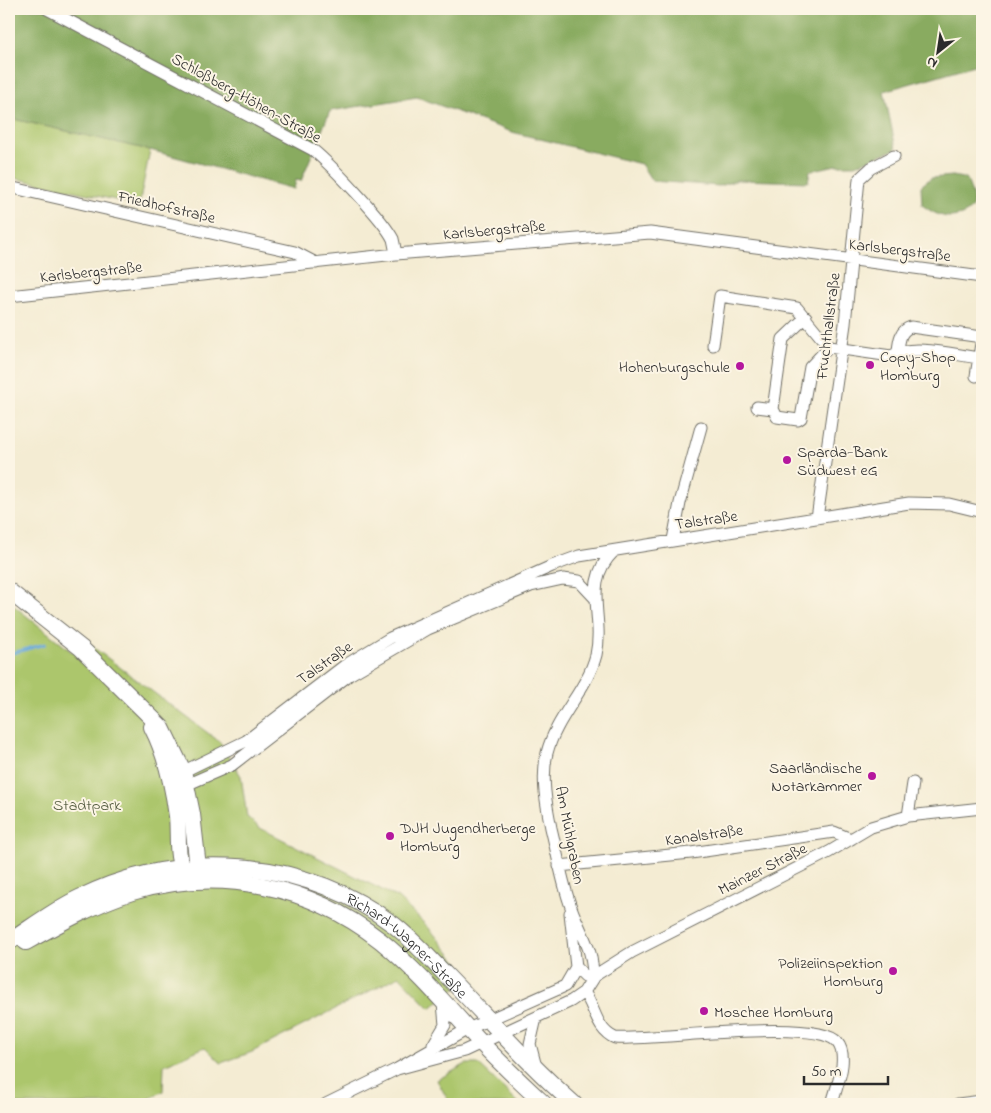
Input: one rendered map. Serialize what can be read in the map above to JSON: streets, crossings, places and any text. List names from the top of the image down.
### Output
{
  "streets": {
    "main road": ["Richard-Wagner-Straße"],
    "street": [
      "Schloßberg-Höhen-Straße",
      "Friedhofstraße",
      "Karlsbergstraße",
      "Fruchthallstraße",
      "Talstraße",
      "Kanalstraße",
      "Am Mühlgraben",
      "Mainzer Straße"
    ]
  },
  "crossings": [
    ["Schloßberg-Höhen-Straße", "Karlsbergstraße"],
    ["Friedhofstraße", "Karlsbergstraße"],
    ["Karlsbergstraße", "Fruchthallstraße"],
    ["Fruchthallstraße", "Talstraße"],
    ["Talstraße", "Am Mühlgraben"],
    ["Kanalstraße", "Am Mühlgraben"],
    ["Kanalstraße", "Mainzer Straße"],
    ["Am Mühlgraben", "Mainzer Straße"],
    ["Mainzer Straße", "Richard-Wagner-Straße"]
  ],
  "parks": ["Stadtpark"],
  "places": [
    "Copy-Shop Homburg",
    "Hohenburgschule",
    "Sparda-Bank Südwest eG",
    "Saarländische Notarkammer",
    "DJH Jugendherberge Homburg",
    "Polizeiinspektion Homburg",
    "Moschee Homburg"
  ],
  "scale_bar": "50 m",
  "north": "bottom left"
}
